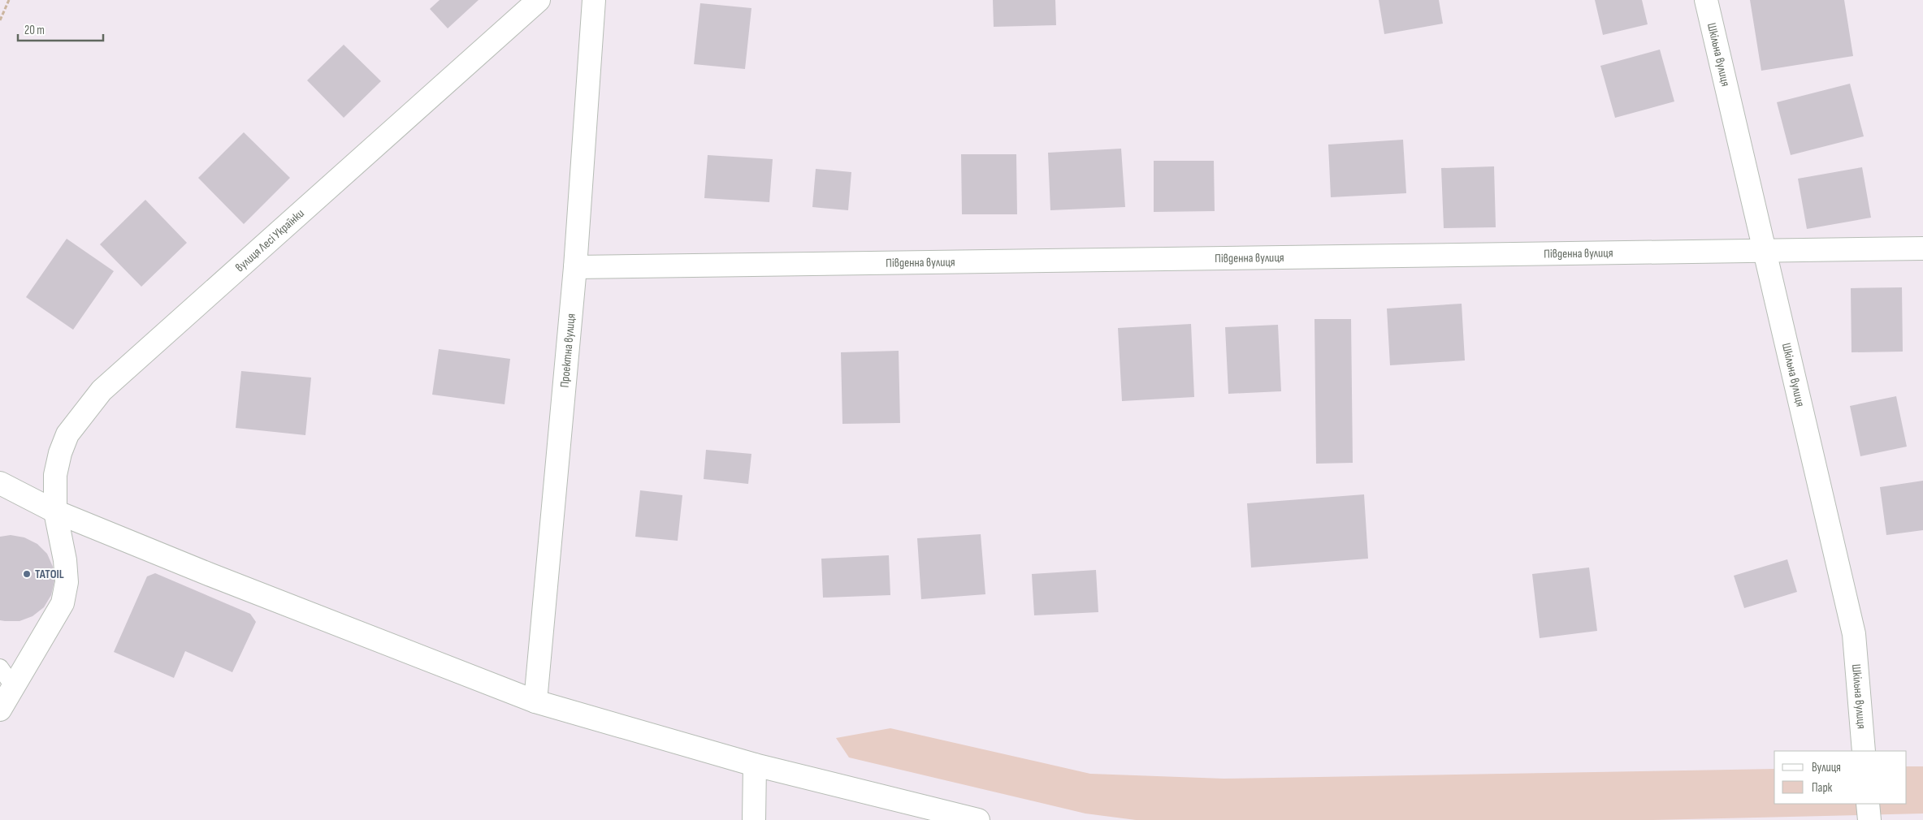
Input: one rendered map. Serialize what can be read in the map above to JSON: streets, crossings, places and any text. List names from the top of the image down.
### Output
{
  "streets": {
    "street": [
      "Шкільна вулиця",
      "вулиця Лесі Українки",
      "Південна вулиця",
      "Проектна вулиця"
    ]
  },
  "crossings": [
    ["Шкільна вулиця", "Південна вулиця"],
    ["Південна вулиця", "Проектна вулиця"]
  ],
  "places": ["TATOIL"],
  "legend": ["Вулиця", "Парк"],
  "scale_bar": "20 m"
}
